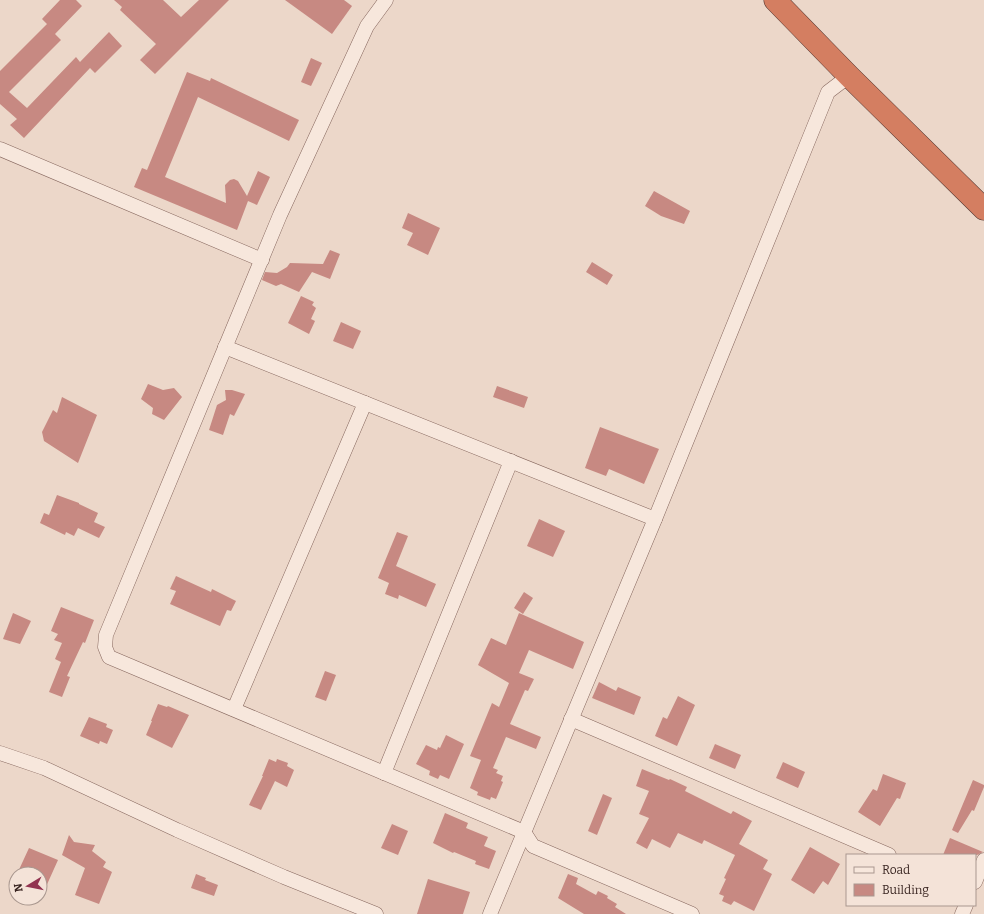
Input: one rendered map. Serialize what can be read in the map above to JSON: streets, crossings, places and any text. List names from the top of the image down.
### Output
{
  "legend": ["Road", "Building"],
  "north": "left"
}
